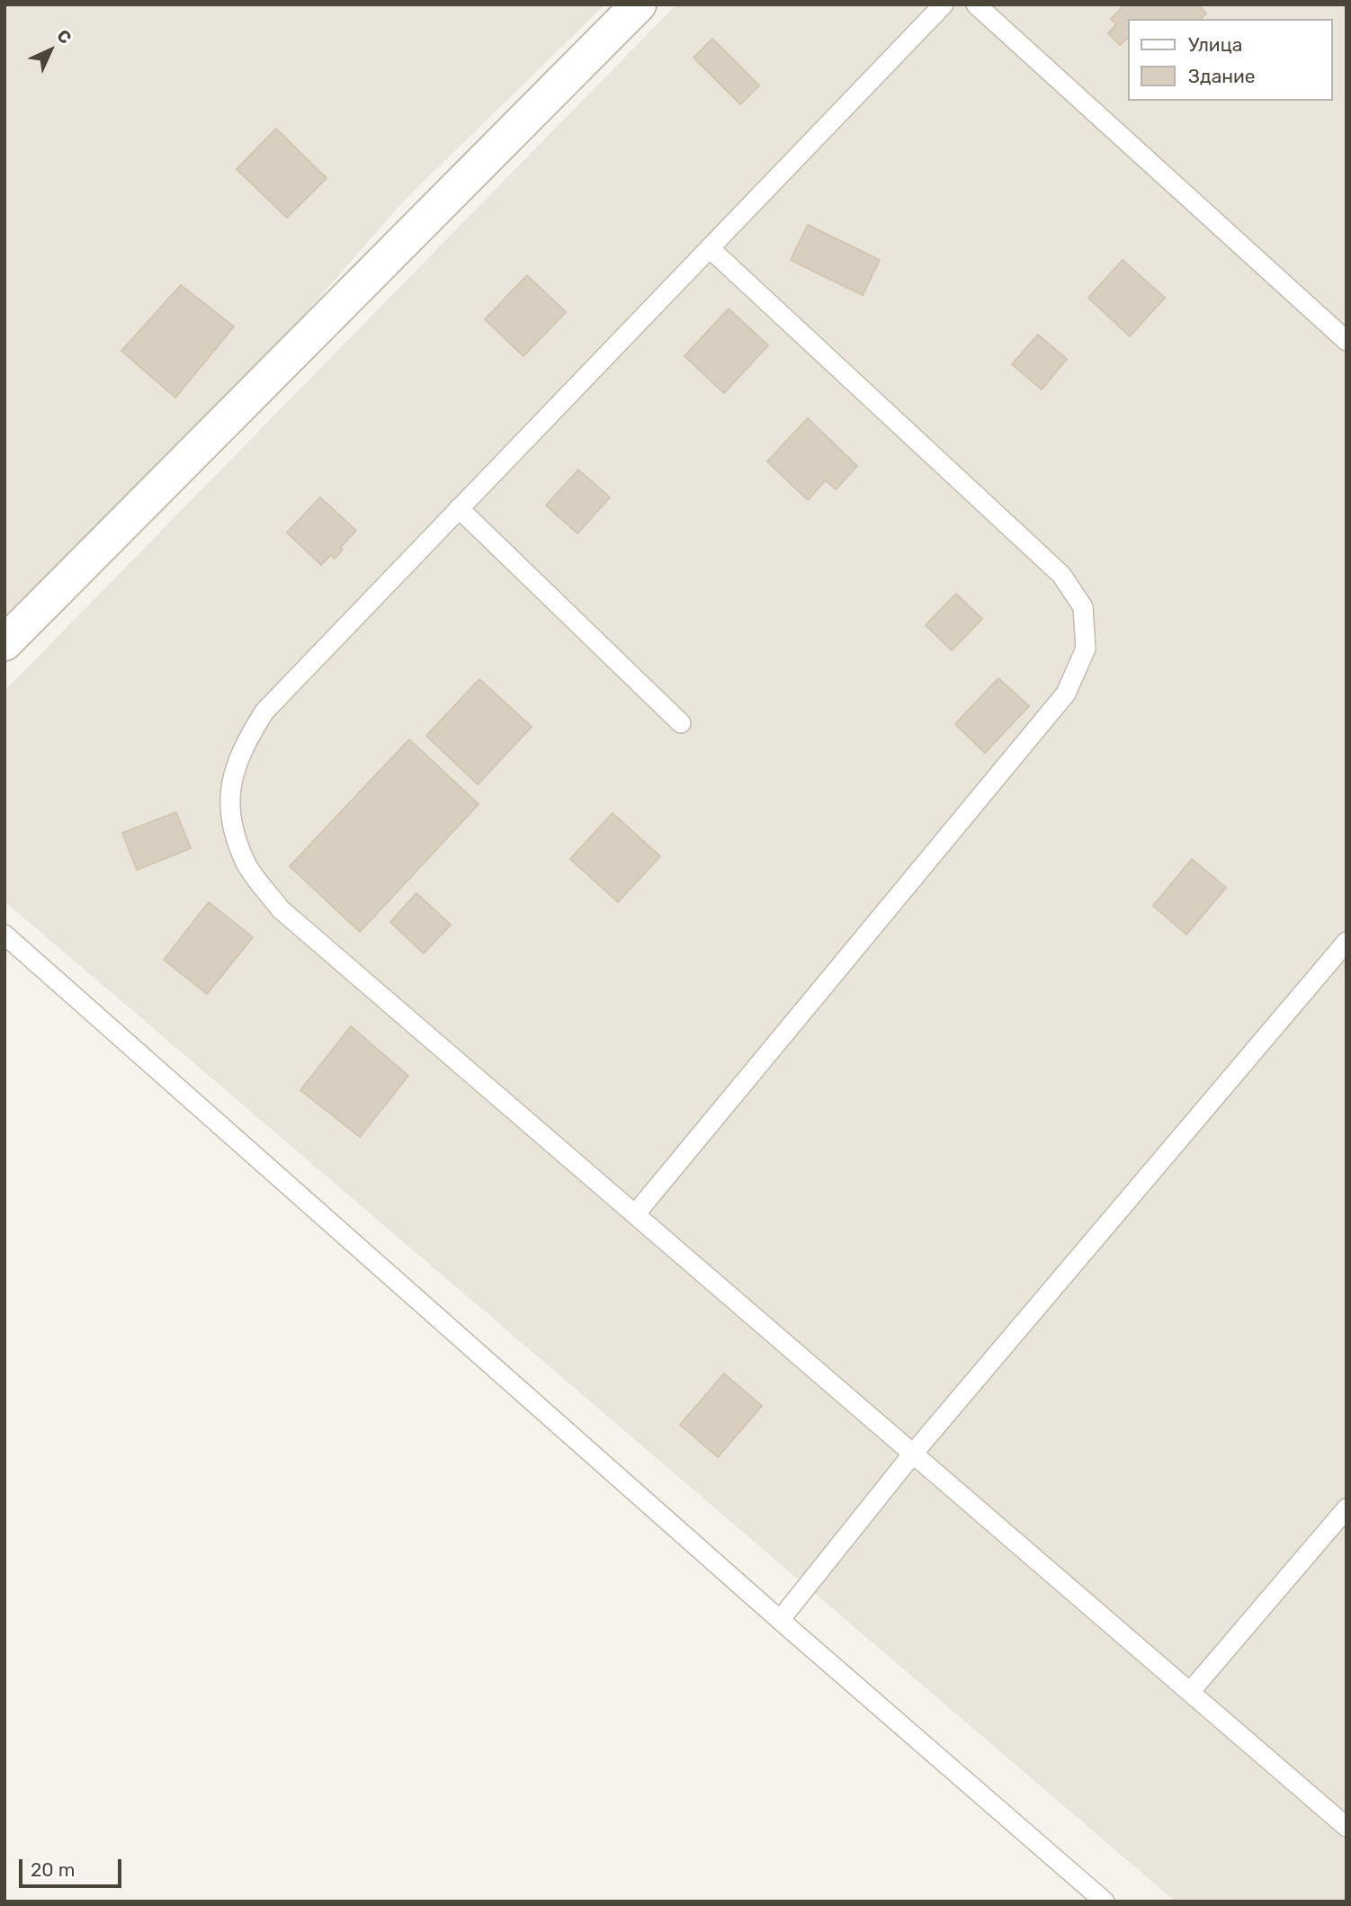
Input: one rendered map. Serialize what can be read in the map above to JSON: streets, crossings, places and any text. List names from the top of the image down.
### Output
{
  "legend": ["Улица", "Здание"],
  "scale_bar": "20 m",
  "north": "top right"
}
